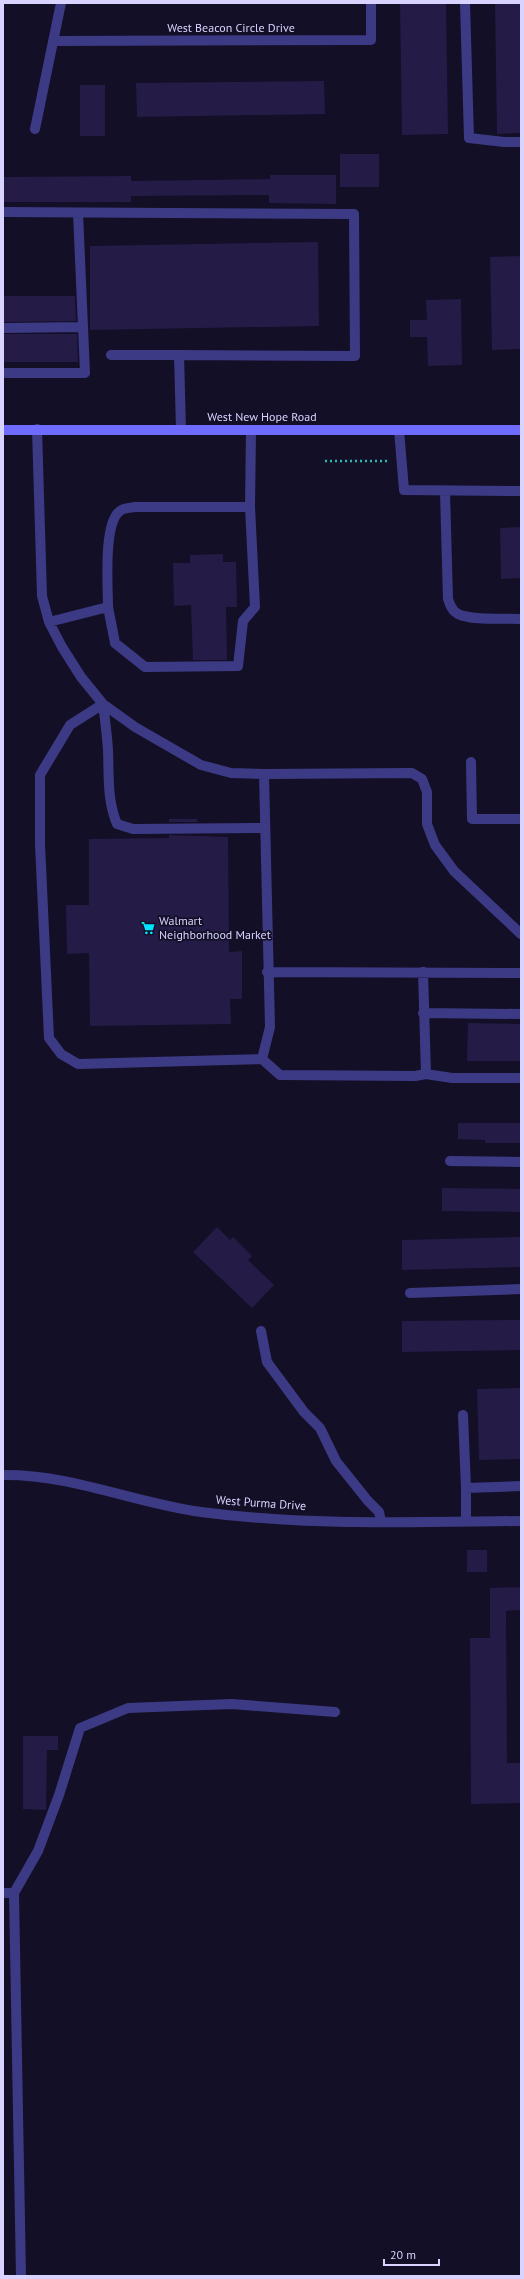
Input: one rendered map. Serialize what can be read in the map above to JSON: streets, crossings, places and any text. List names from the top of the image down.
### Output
{
  "streets": {
    "main road": ["West New Hope Road"],
    "street": ["West Beacon Circle Drive", "West Purma Drive"]
  },
  "places": {
    "supermarket": ["Walmart Neighborhood Market"]
  },
  "scale_bar": "20 m"
}
